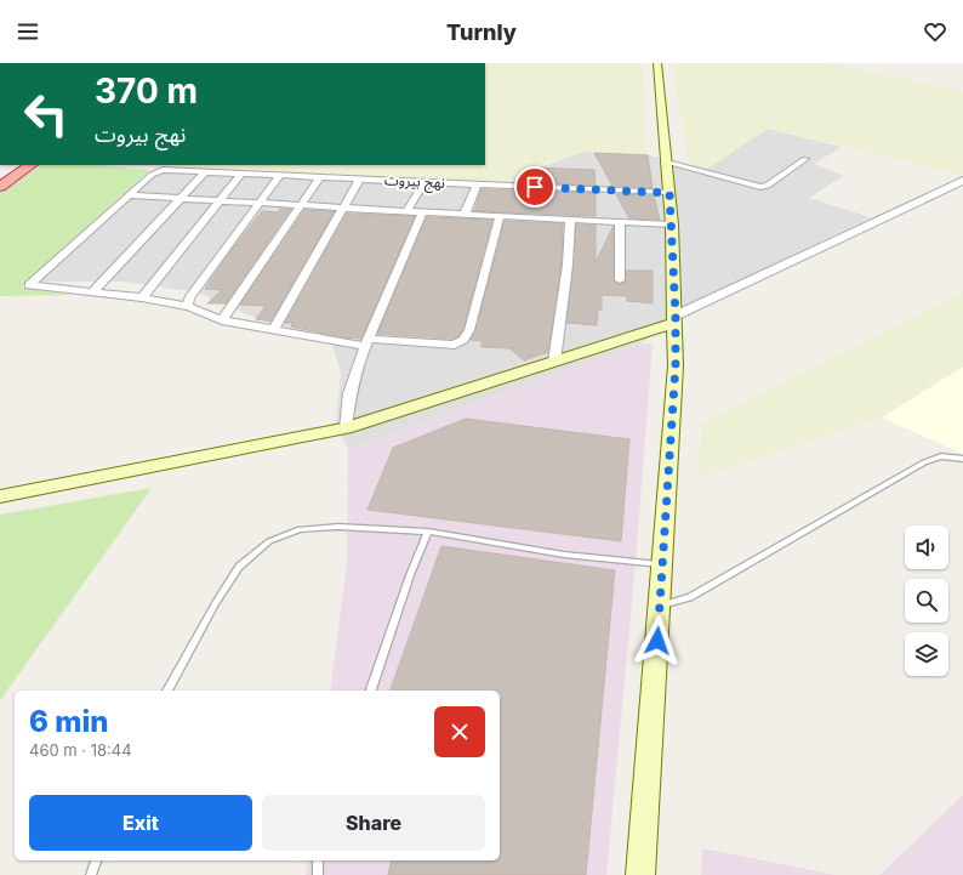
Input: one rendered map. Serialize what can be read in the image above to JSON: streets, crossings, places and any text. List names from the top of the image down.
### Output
{
  "streets": {
    "street": ["نهج بيروت"]
  },
  "page": {
    "header": "Turnly",
    "turn": ["370 m", "نهج بيروت"],
    "heading": ["6 min", "460 m · 18:44"],
    "buttons": ["Exit", "Share"]
  }
}
